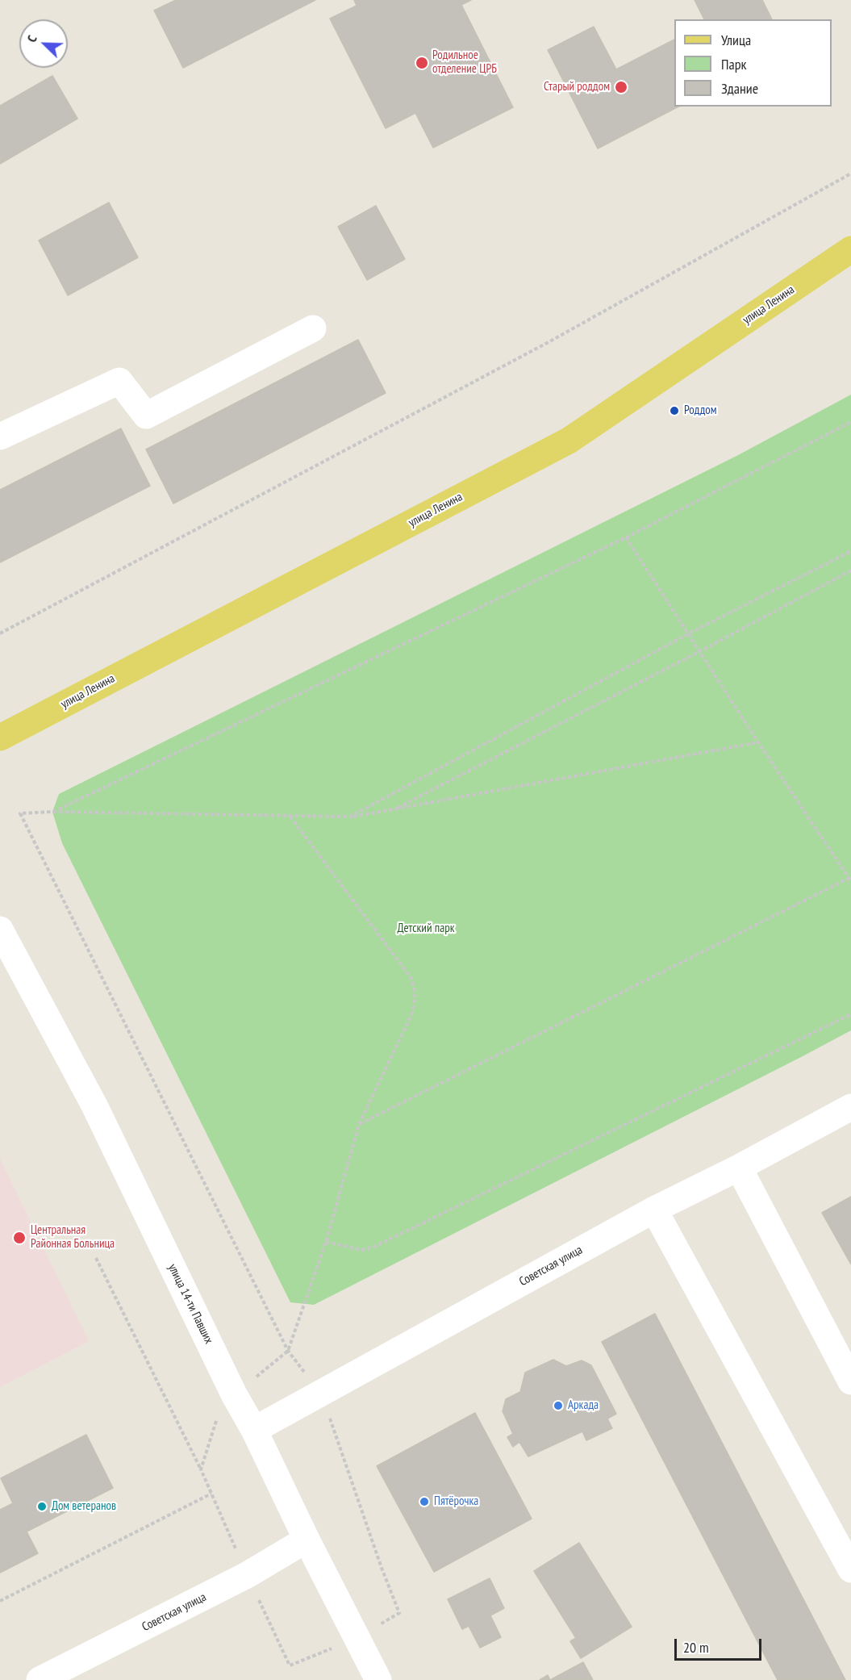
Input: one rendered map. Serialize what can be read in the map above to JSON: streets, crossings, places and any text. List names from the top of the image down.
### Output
{
  "streets": {
    "main road": ["улица Ленина"],
    "street": ["Советская улица", "улица 14-ти Павших"]
  },
  "crossings": [
    ["Советская улица", "улица 14-ти Павших"]
  ],
  "parks": ["Детский парк"],
  "places": [
    "Родильное отделение ЦРБ",
    "Старый роддом",
    "Роддом",
    "Центральная Районная Больница",
    "Аркада",
    "Пятёрочка",
    "Дом ветеранов"
  ],
  "legend": ["Улица", "Парк", "Здание"],
  "scale_bar": "20 m",
  "north": "top left"
}
